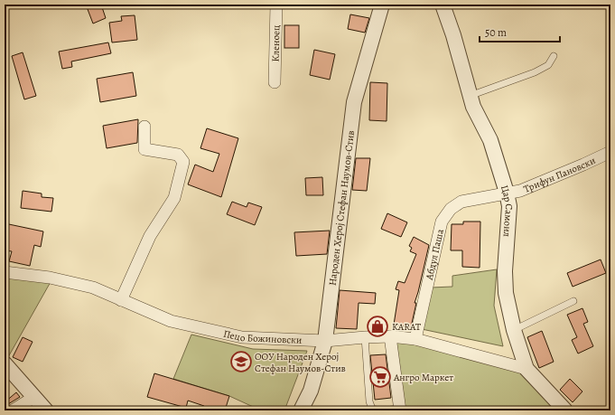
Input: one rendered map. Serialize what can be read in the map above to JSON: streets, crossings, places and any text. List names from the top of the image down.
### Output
{
  "streets": {
    "street": [
      "Кленоец",
      "Трифун Пановски",
      "Народен Херој Стефан Наумов-Стив",
      "Цар Самоил",
      "Абдул Паша",
      "Пецо Божиновски"
    ]
  },
  "crossings": [
    ["Трифун Пановски", "Цар Самоил"],
    ["Трифун Пановски", "Абдул Паша"],
    ["Народен Херој Стефан Наумов-Стив", "Пецо Божиновски"],
    ["Цар Самоил", "Абдул Паша"],
    ["Цар Самоил", "Пецо Божиновски"],
    ["Абдул Паша", "Пецо Божиновски"]
  ],
  "places": {
    "shop": ["KARAT"],
    "school or university": ["ООУ Народен Херој Стефан Наумов-Стив"],
    "supermarket": ["Ангро Маркет"]
  },
  "scale_bar": "50 m"
}
